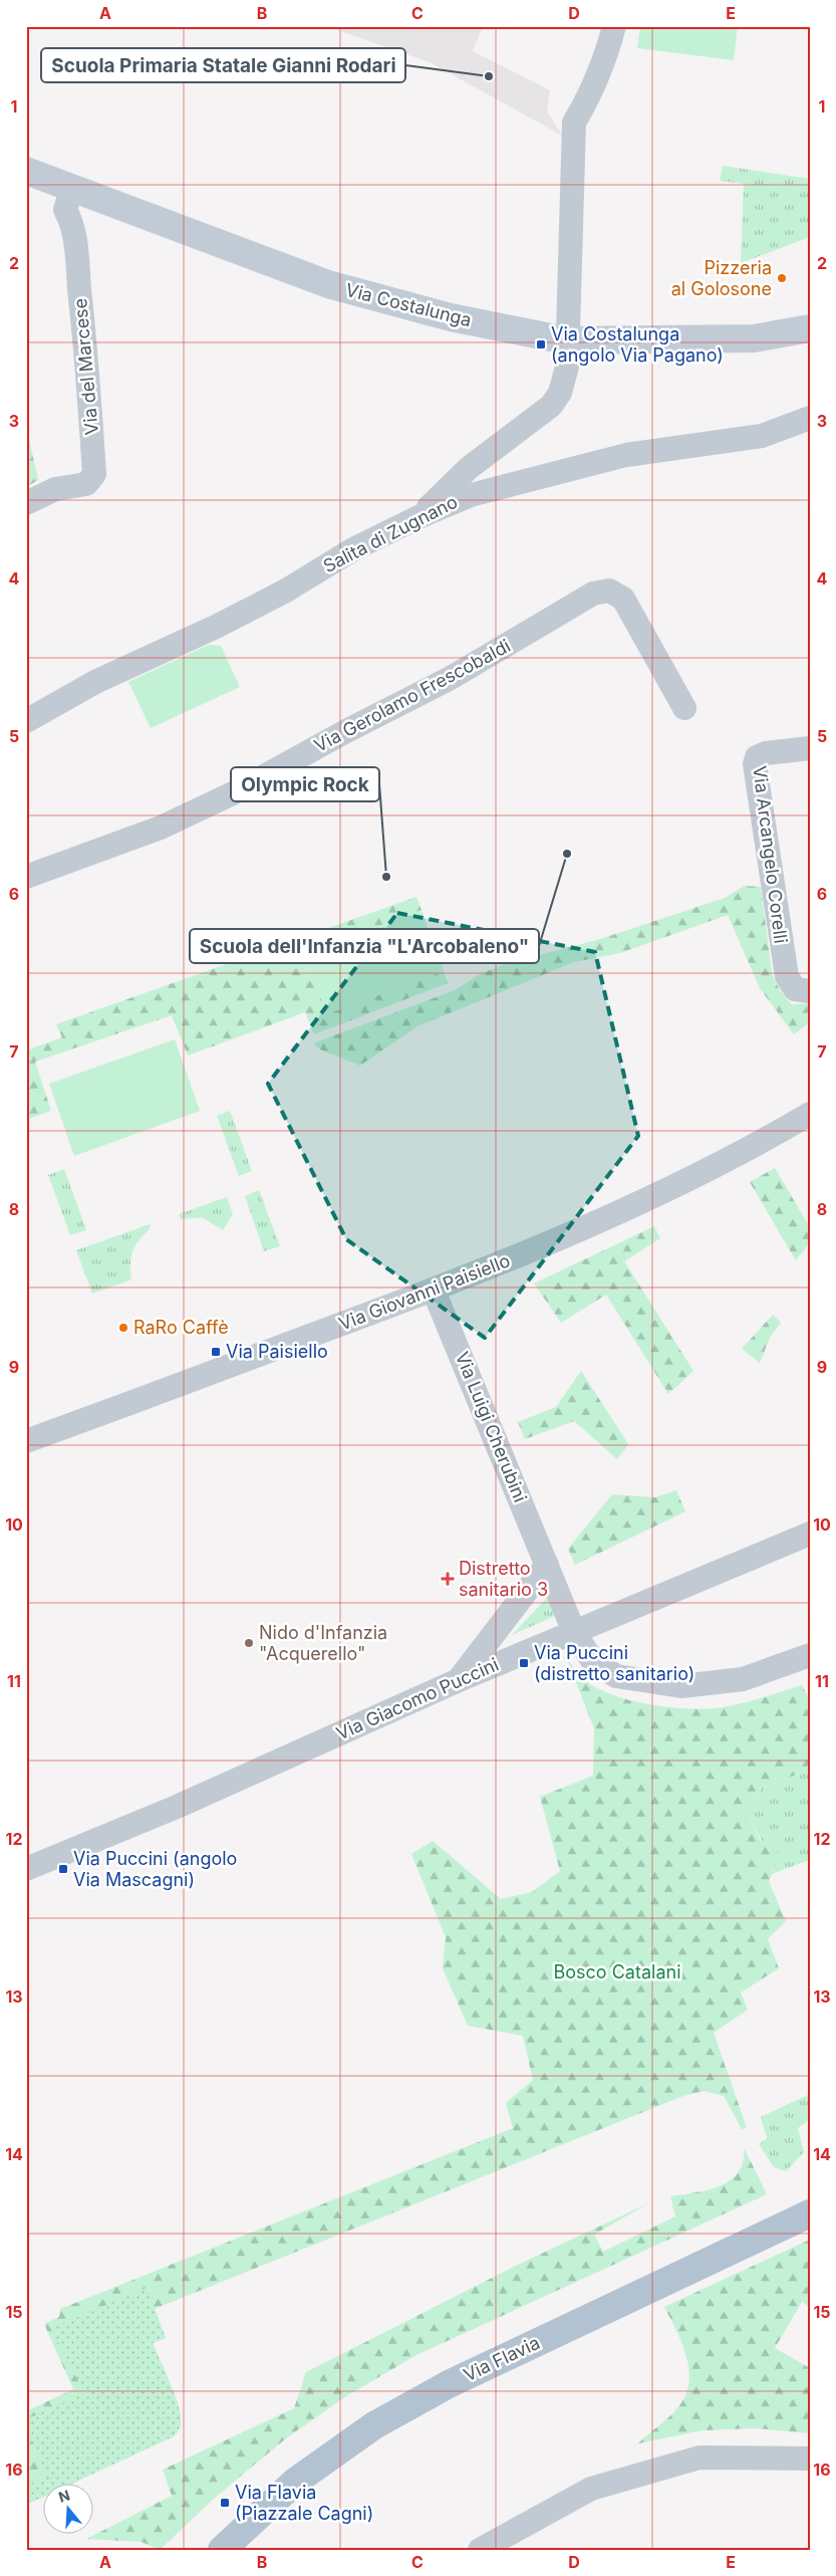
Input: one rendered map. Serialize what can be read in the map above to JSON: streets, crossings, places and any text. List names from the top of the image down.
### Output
{
  "streets": {
    "main road": ["Via Flavia"],
    "street": [
      "Via Costalunga",
      "Via del Marcese",
      "Salita di Zugnano",
      "Via Gerolamo Frescobaldi",
      "Via Arcangelo Corelli",
      "Via Giovanni Paisiello",
      "Via Luigi Cherubini",
      "Via Giacomo Puccini"
    ]
  },
  "crossings": [
    ["Via Costalunga", "Via del Marcese"],
    ["Via Giovanni Paisiello", "Via Luigi Cherubini"],
    ["Via Luigi Cherubini", "Via Giacomo Puccini"]
  ],
  "parks": ["Bosco Catalani"],
  "places": {
    "other": [
      "Scuola Primaria Statale Gianni Rodari",
      "Pizzeria al Golosone",
      "Scuola dell'Infanzia \"L'Arcobaleno\"",
      "Olympic Rock",
      "RaRo Caffè",
      "Nido d'Infanzia \"Acquerello\""
    ],
    "transit": [
      "Via Costalunga (angolo Via Pagano)",
      "Via Paisiello",
      "Via Puccini (distretto sanitario)",
      "Via Puccini (angolo Via Mascagni)",
      "Via Flavia (Piazzale Cagni)"
    ],
    "health": ["Distretto sanitario 3"]
  },
  "north": "top",
  "grid": {
    "columns": [
      "A",
      "B",
      "C",
      "D",
      "E"
    ],
    "rows": [
      "1",
      "2",
      "3",
      "4",
      "5",
      "6",
      "7",
      "8",
      "9",
      "10",
      "11",
      "12",
      "13",
      "14",
      "15",
      "16"
    ]
  }
}
